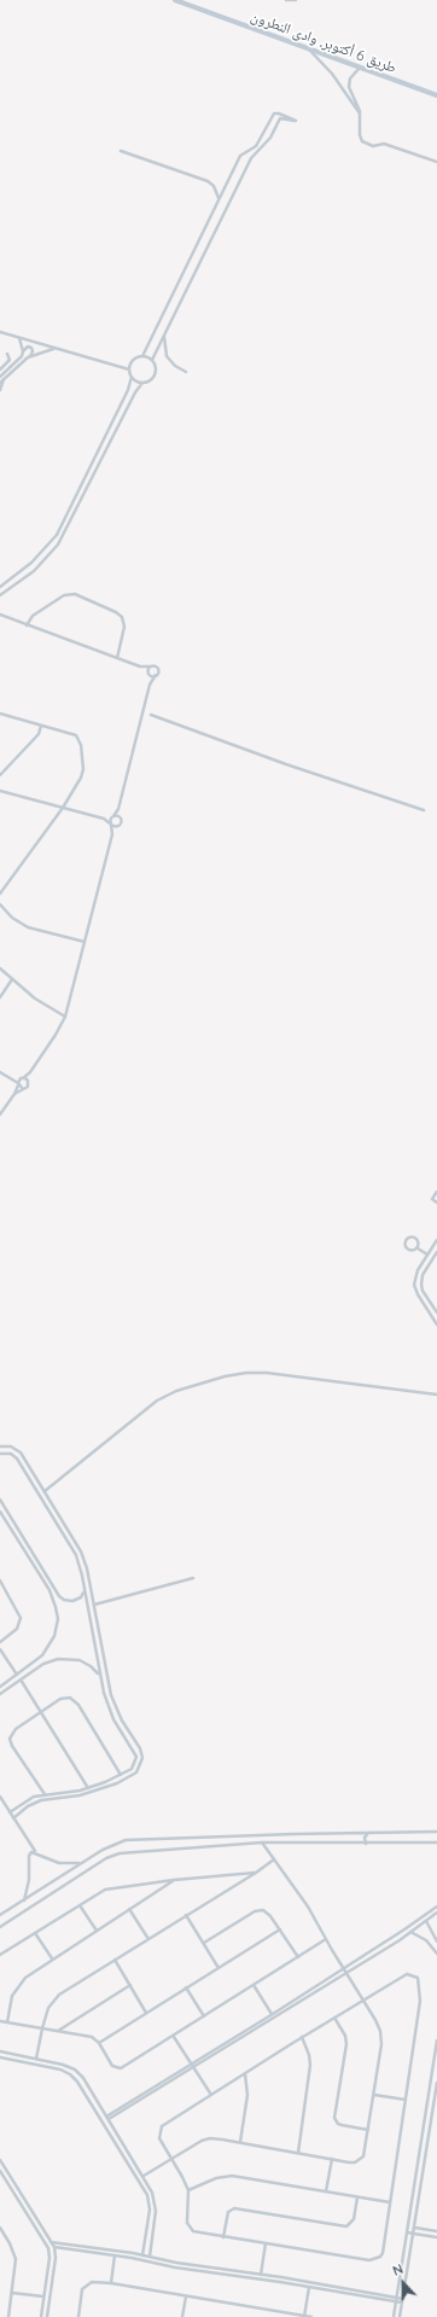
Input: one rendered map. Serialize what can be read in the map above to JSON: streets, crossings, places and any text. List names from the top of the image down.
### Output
{
  "streets": {
    "street": ["طريق 6 أكتوبر, وادى النطرون"]
  },
  "north": "top"
}
